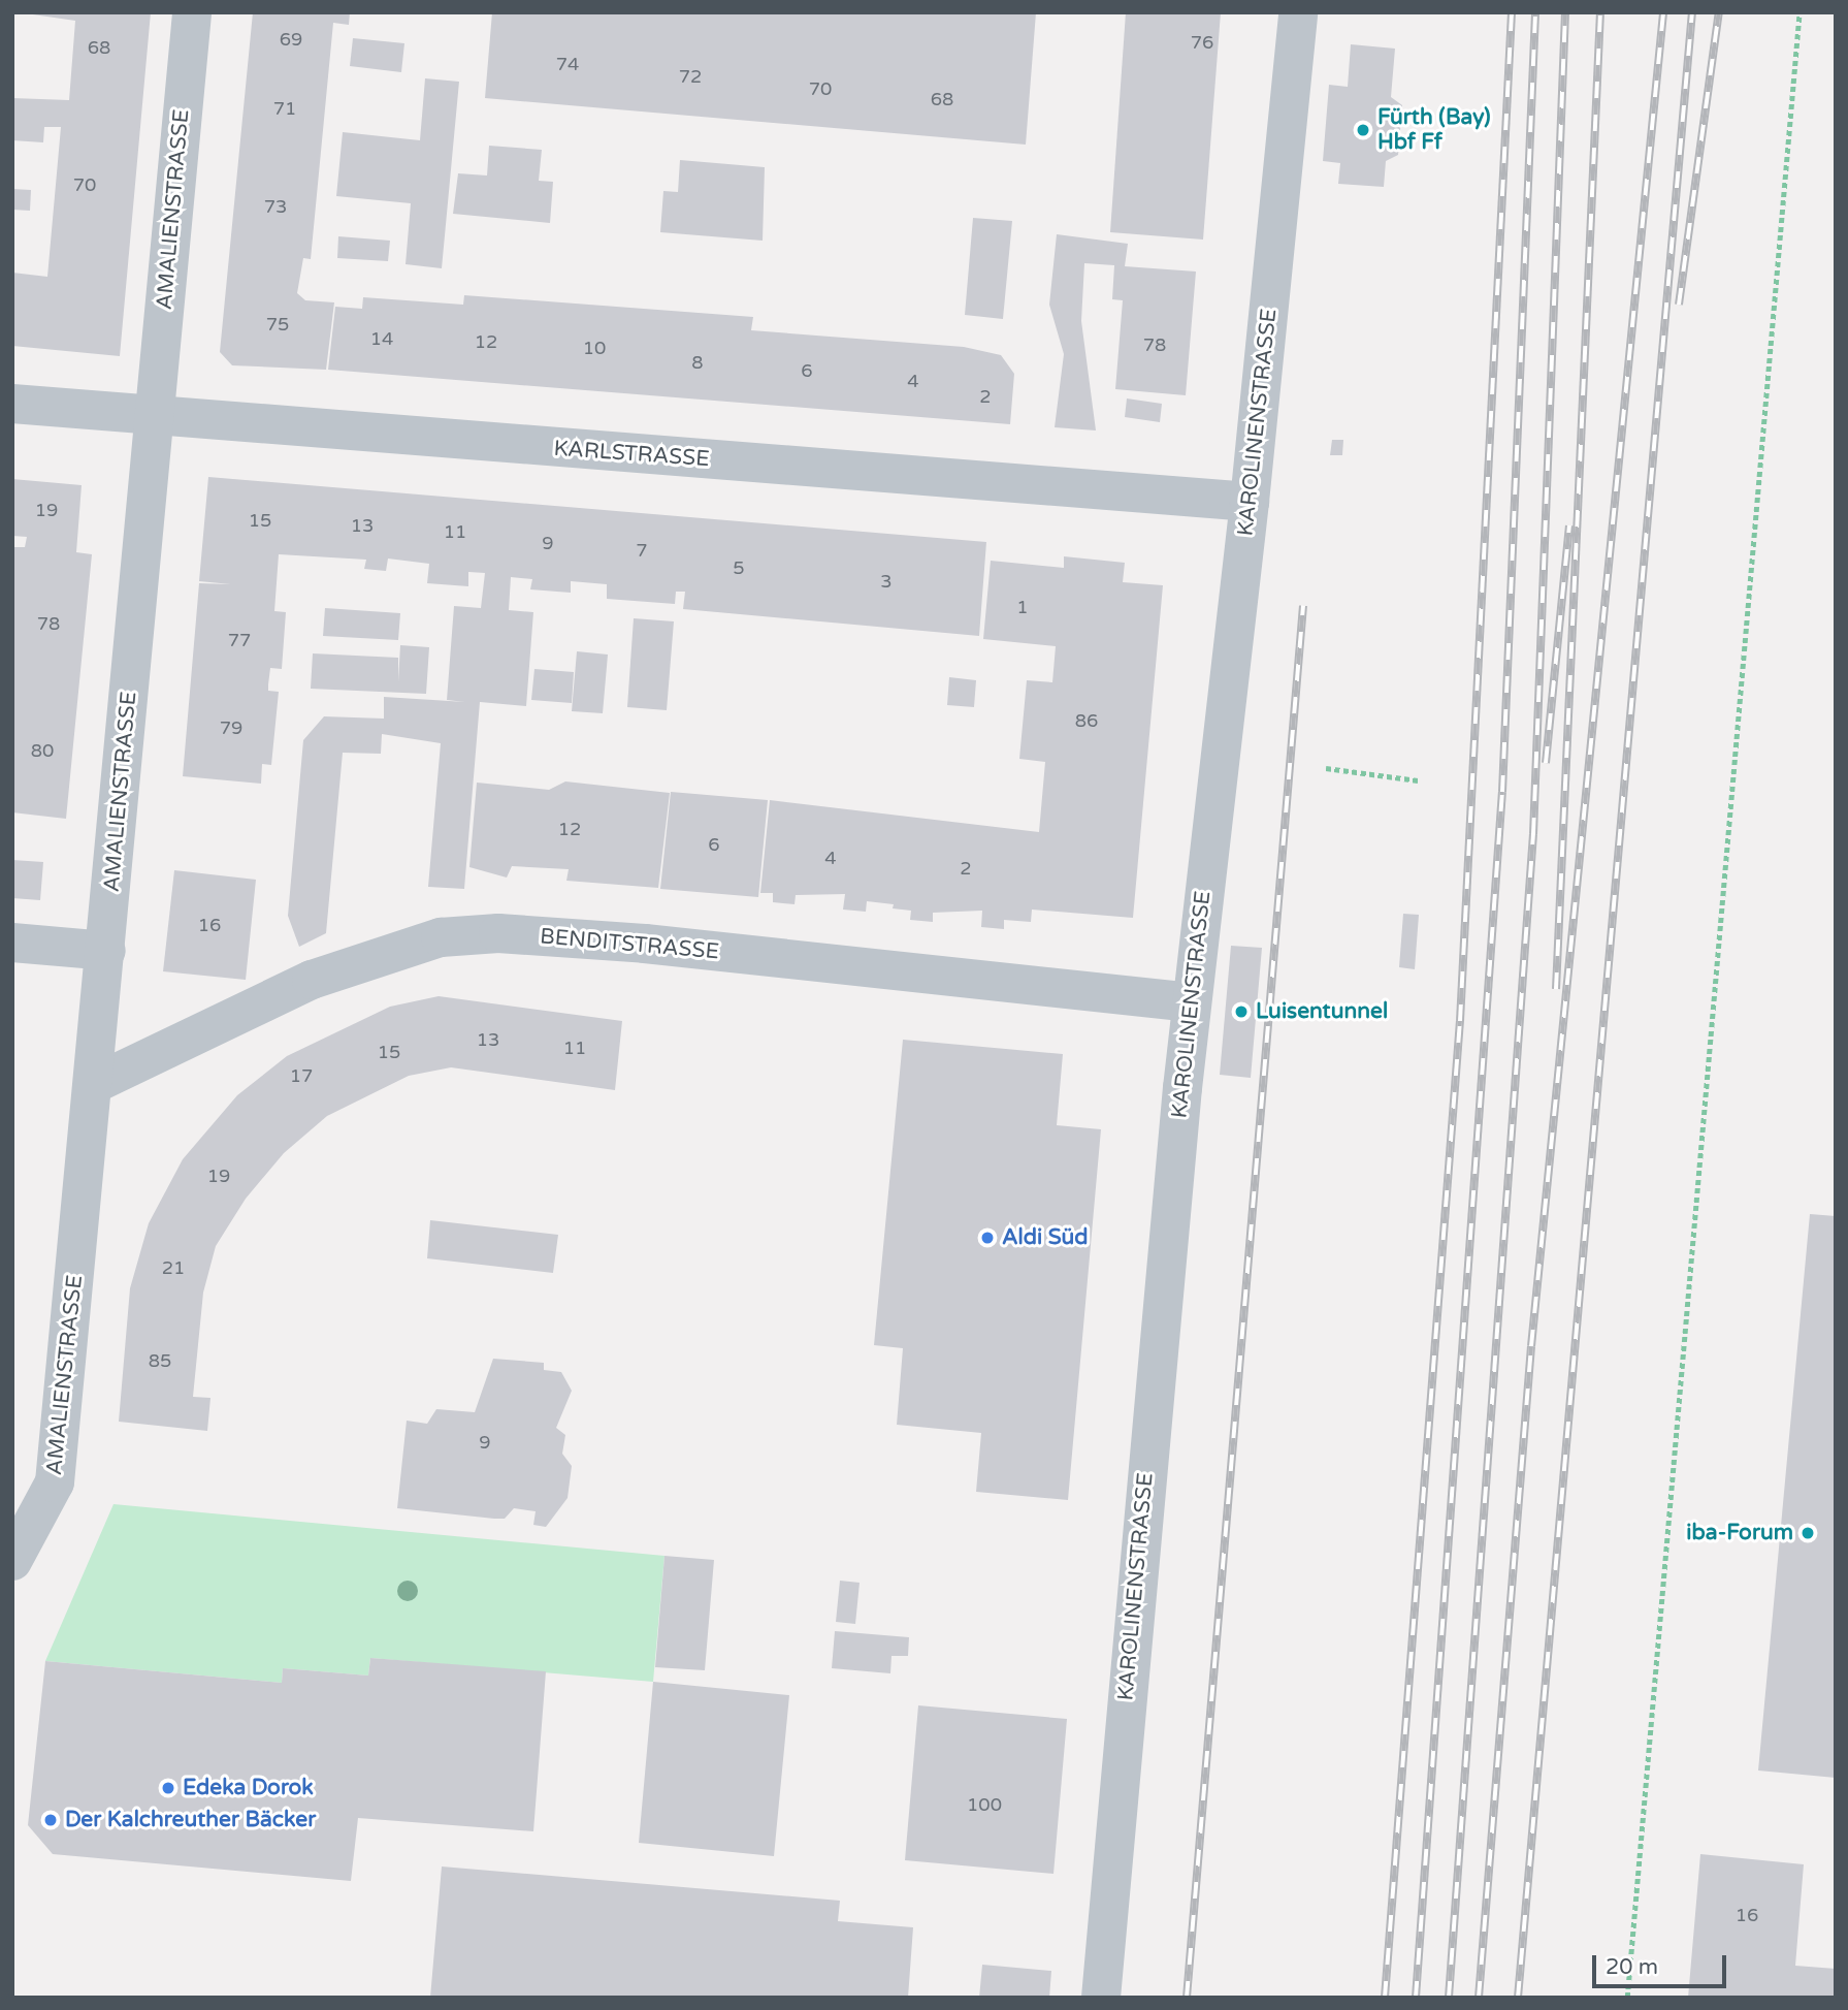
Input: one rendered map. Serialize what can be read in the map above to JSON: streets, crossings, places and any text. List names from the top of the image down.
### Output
{
  "streets": {
    "street": [
      "AMALIENSTRASSE",
      "KAROLINENSTRASSE",
      "KARLSTRASSE",
      "BENDITSTRASSE"
    ]
  },
  "crossings": [
    ["AMALIENSTRASSE", "KARLSTRASSE"],
    ["AMALIENSTRASSE", "BENDITSTRASSE"],
    ["KAROLINENSTRASSE", "KARLSTRASSE"],
    ["KAROLINENSTRASSE", "BENDITSTRASSE"]
  ],
  "places": [
    "Fürth (Bay) Hbf Ff",
    "Luisentunnel",
    "Aldi Süd",
    "iba-Forum",
    "Edeka Dorok",
    "Der Kalchreuther Bäcker"
  ],
  "house_numbers": [
    "69",
    "76",
    "68",
    "74",
    "72",
    "70",
    "68",
    "71",
    "70",
    "73",
    "75",
    "14",
    "12",
    "78",
    "10",
    "8",
    "6",
    "4",
    "2",
    "19",
    "15",
    "13",
    "11",
    "9",
    "7",
    "5",
    "3",
    "1",
    "78",
    "77",
    "86",
    "79",
    "80",
    "12",
    "6",
    "4",
    "2",
    "16",
    "13",
    "11",
    "15",
    "17",
    "19",
    "21",
    "85",
    "9",
    "100",
    "16"
  ],
  "scale_bar": "20 m"
}
